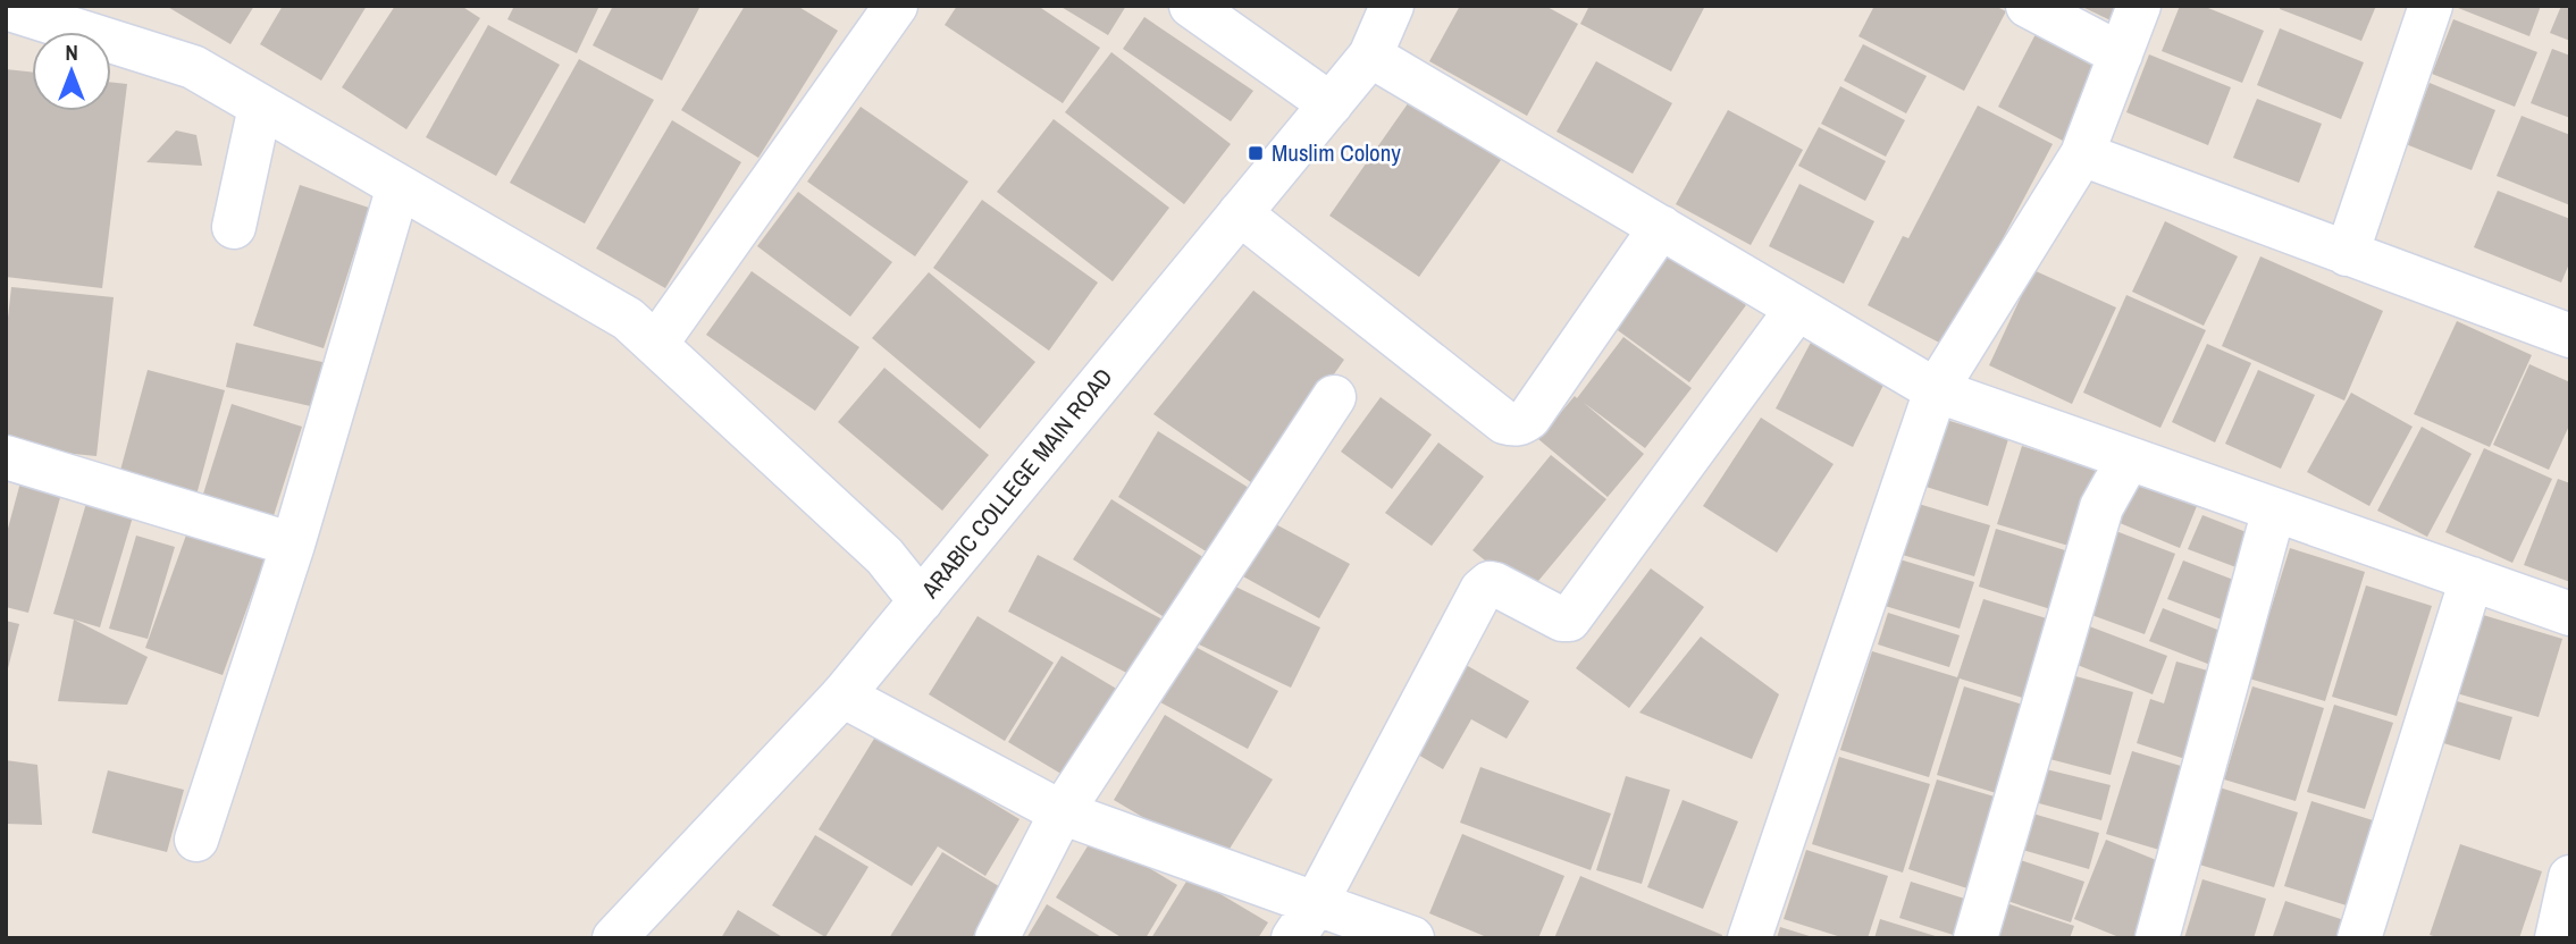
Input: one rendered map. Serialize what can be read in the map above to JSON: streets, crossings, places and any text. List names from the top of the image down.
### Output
{
  "streets": {
    "street": ["ARABIC COLLEGE MAIN ROAD"]
  },
  "places": {
    "transit": ["Muslim Colony"]
  },
  "north": "top"
}
